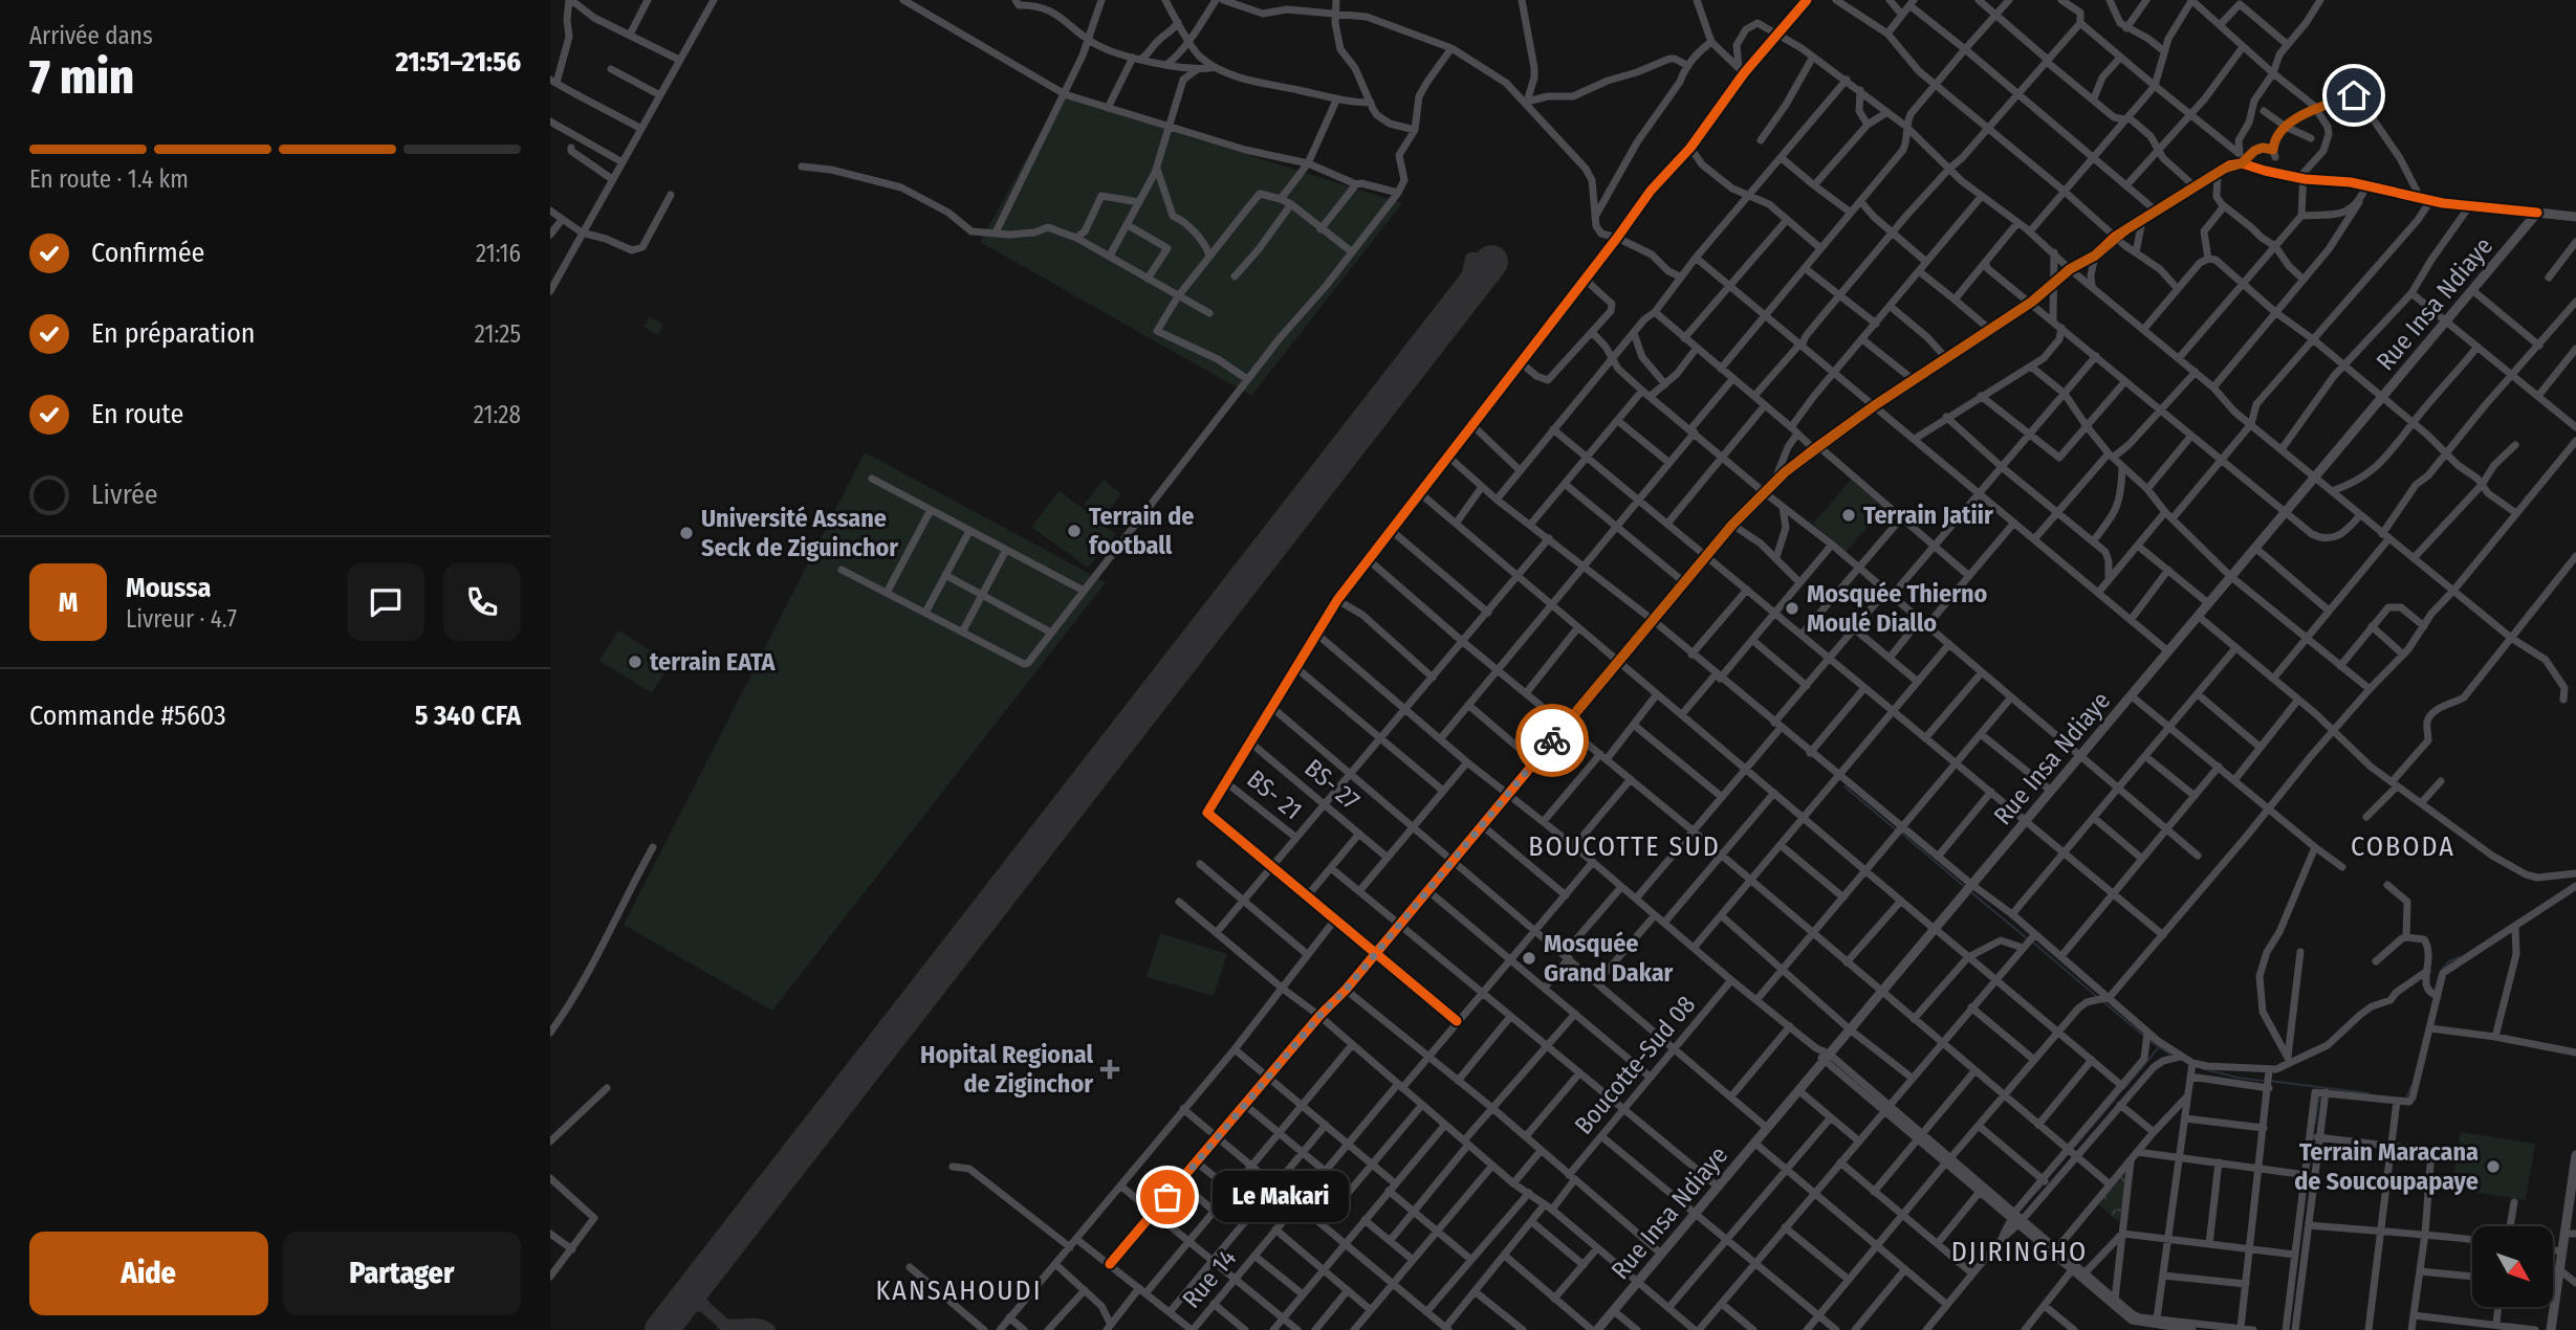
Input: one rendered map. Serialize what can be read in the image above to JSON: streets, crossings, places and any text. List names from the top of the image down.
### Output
{
  "streets": {
    "main road": ["Rue Insa Ndiaye"],
    "street": [
      "BS- 27",
      "BS- 21",
      "Boucotte-Sud 08",
      "Rue 14"
    ]
  },
  "districts": [
    "BOUCOTTE SUD",
    "COBODA",
    "DJIRINGHO",
    "KANSAHOUDI"
  ],
  "places": {
    "other": [
      "Terrain Jatiir",
      "Terrain de football",
      "Université Assane Seck de Ziguinchor",
      "Mosquée Thierno Moulé Diallo",
      "terrain EATA",
      "Mosquée Grand Dakar",
      "Terrain Maracana de Soucoupapaye",
      "Le Makari"
    ],
    "health": ["Hopital Regional de Ziginchor"]
  },
  "north": "bottom right",
  "page": {
    "heading": ["7 min", "Arrivée dans", "21:51–21:56"],
    "panel": [
      "Moussa",
      "Livreur · 4.7",
      "Commande #5603",
      "5 340 CFA"
    ],
    "bar": "En route · 1.4 km",
    "list": [
      ["Confirmée", "21:16"],
      ["En préparation", "21:25"],
      ["En route", "21:28"],
      "Livrée"
    ],
    "round": "M",
    "bubble": "Le Makari",
    "buttons": ["Aide", "Partager"]
  }
}
